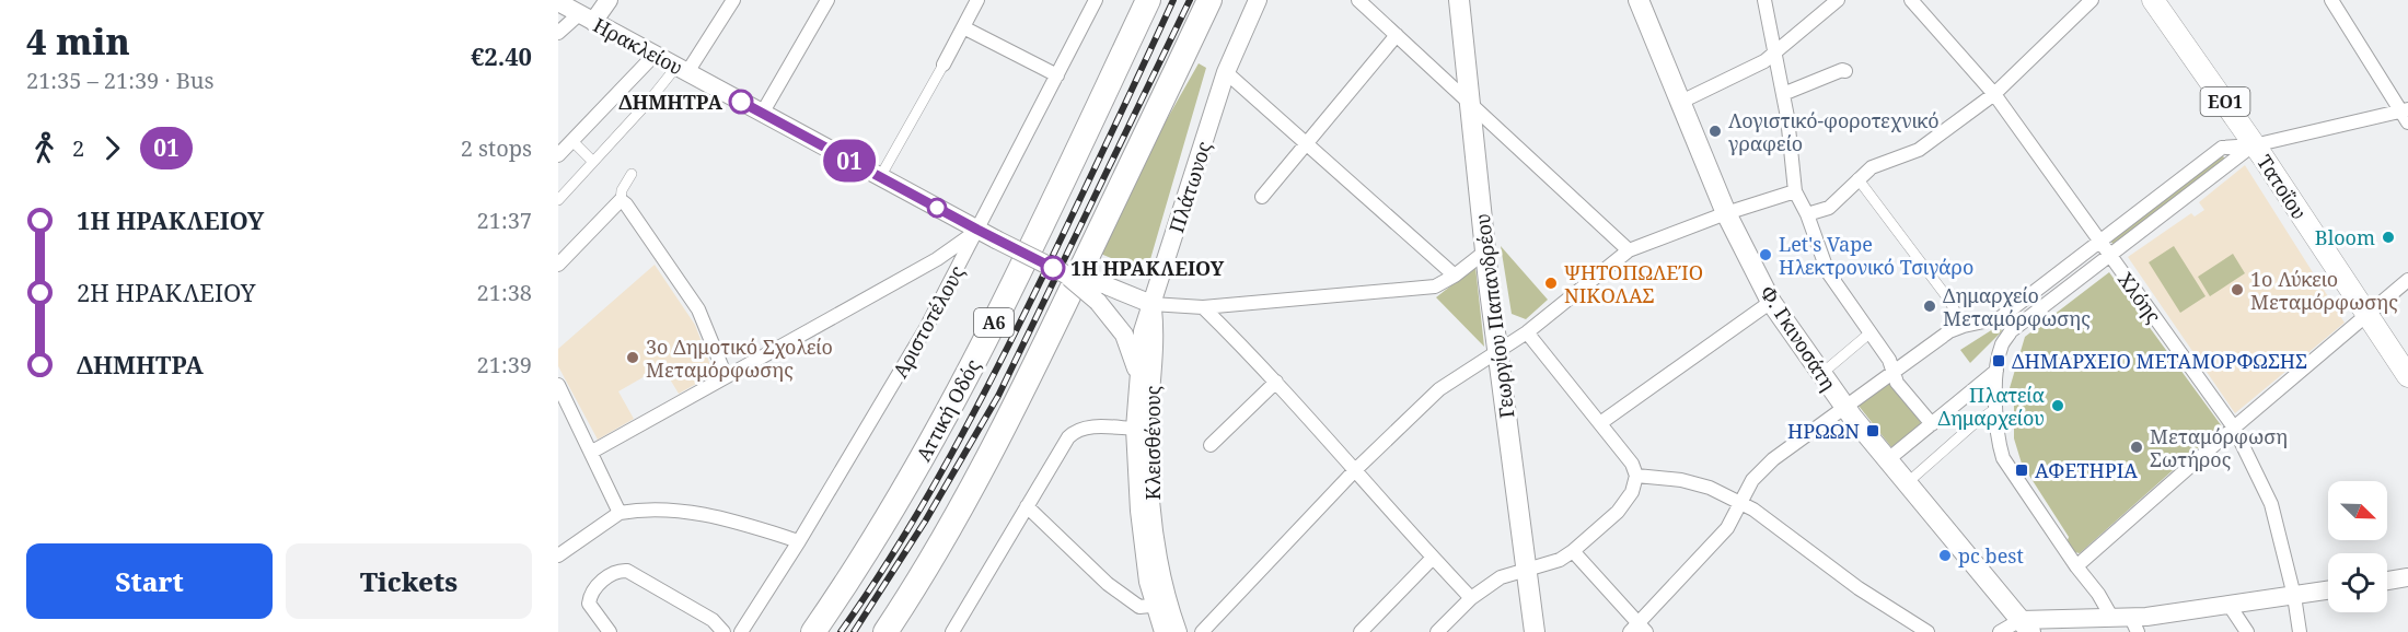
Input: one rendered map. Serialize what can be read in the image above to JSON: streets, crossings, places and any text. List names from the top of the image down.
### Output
{
  "streets": {
    "highway": ["Α6", "Αττική Οδός"],
    "main road": [
      "ΕΟ1",
      "Τατοΐου",
      "Γεωργίου Παπανδρέου",
      "Φ. Γκινοσάτη"
    ],
    "street": [
      "Ηρακλείου",
      "Πλάτωνος",
      "Χλόης",
      "Αριστοτέλους",
      "Κλεισθένους"
    ]
  },
  "crossings": [
    ["Ηρακλείου", "Πλάτωνος"],
    ["Ηρακλείου", "Αριστοτέλους"],
    ["Ηρακλείου", "Κλεισθένους"],
    ["Πλάτωνος", "Κλεισθένους"]
  ],
  "places": {
    "other": [
      "ΔΗΜΗΤΡΑ",
      "Λογιστικό-φοροτεχνικό γραφείο",
      "Bloom",
      "Let's Vape Ηλεκτρονικό Τσιγάρο",
      "1Η ΗΡΑΚΛΕΙΟΥ",
      "ΨΗΤΟΠΩΛΕΊΟ ΝΙΚΟΛΑΣ",
      "1ο Λύκειο Μεταμόρφωσης",
      "Δημαρχείο Μεταμόρφωσης",
      "3ο Δημοτικό Σχολείο Μεταμόρφωσης",
      "Πλατεία Δημαρχείου",
      "Μεταμόρφωση Σωτήρος",
      "pc best"
    ],
    "transit": ["ΔΗΜΑΡΧΕΙΟ ΜΕΤΑΜΟΡΦΩΣΗΣ", "ΗΡΩΩΝ", "ΑΦΕΤΗΡΙΑ"]
  },
  "lines": ["bus line 01"],
  "north": "bottom right",
  "page": {
    "heading": ["4 min", "21:35 – 21:39 · Bus", "€2.40"],
    "on_map": "01",
    "legs": ["2", "01", "2 stops"],
    "list": [
      {
        "name": "1Η ΗΡΑΚΛΕΙΟΥ",
        "value": "21:37"
      },
      {
        "name": "2Η ΗΡΑΚΛΕΙΟΥ",
        "value": "21:38"
      },
      {
        "name": "ΔΗΜΗΤΡΑ",
        "value": "21:39"
      }
    ],
    "buttons": ["Start", "Tickets"]
  }
}
